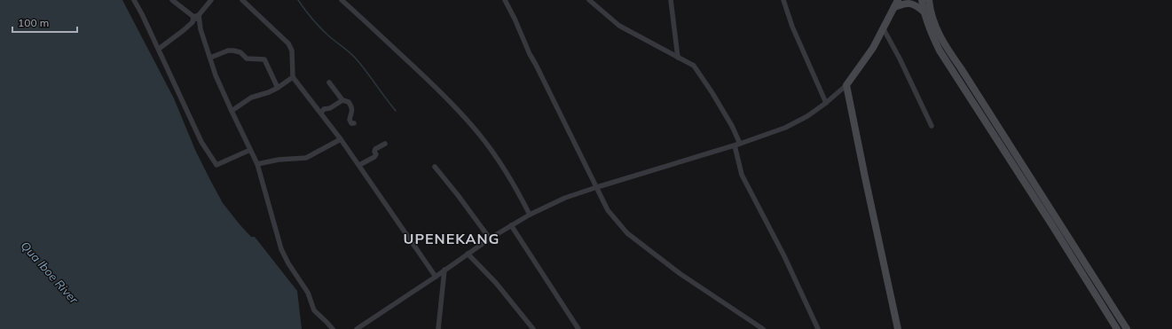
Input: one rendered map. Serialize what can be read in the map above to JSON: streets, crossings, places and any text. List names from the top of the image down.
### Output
{
  "districts": ["UPENEKANG"],
  "water": ["Qua Iboe River"],
  "scale_bar": "100 m"
}
